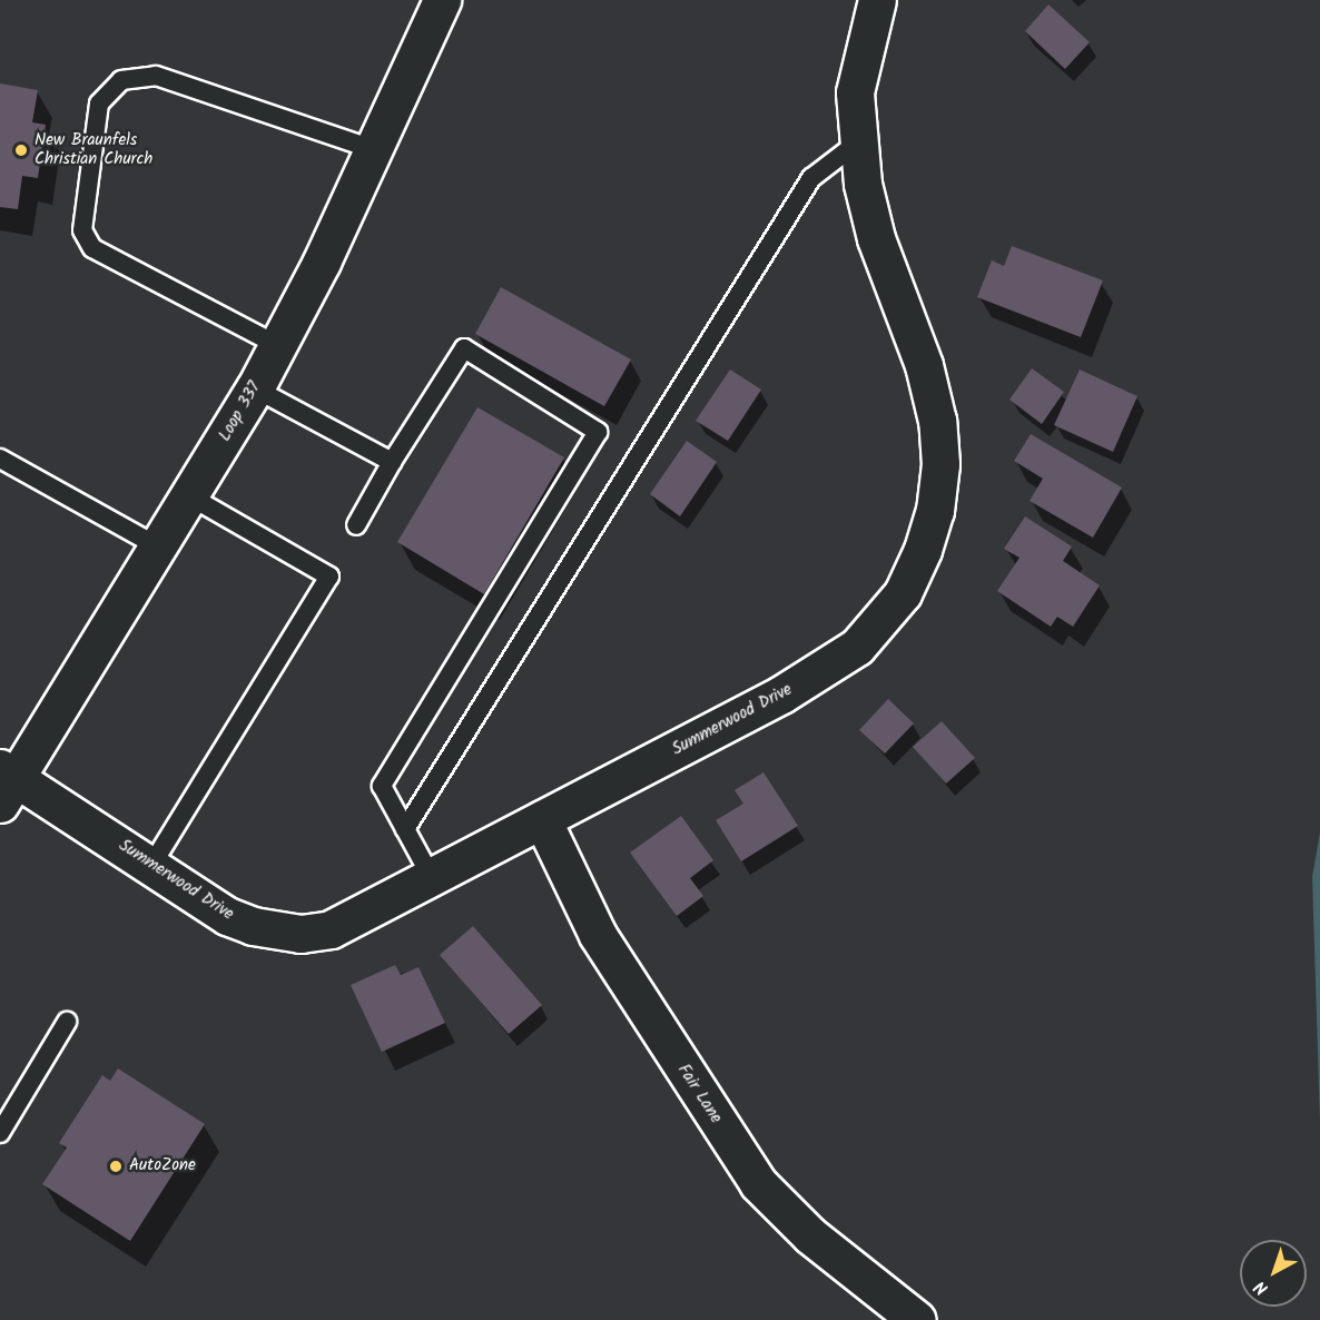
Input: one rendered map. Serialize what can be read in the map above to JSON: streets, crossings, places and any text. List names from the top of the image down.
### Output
{
  "streets": {
    "street": ["Loop 337", "Summerwood Drive", "Fair Lane"]
  },
  "crossings": [
    ["Loop 337", "Summerwood Drive"],
    ["Summerwood Drive", "Fair Lane"]
  ],
  "places": ["New Braunfels Christian Church", "AutoZone"],
  "north": "bottom left"
}
